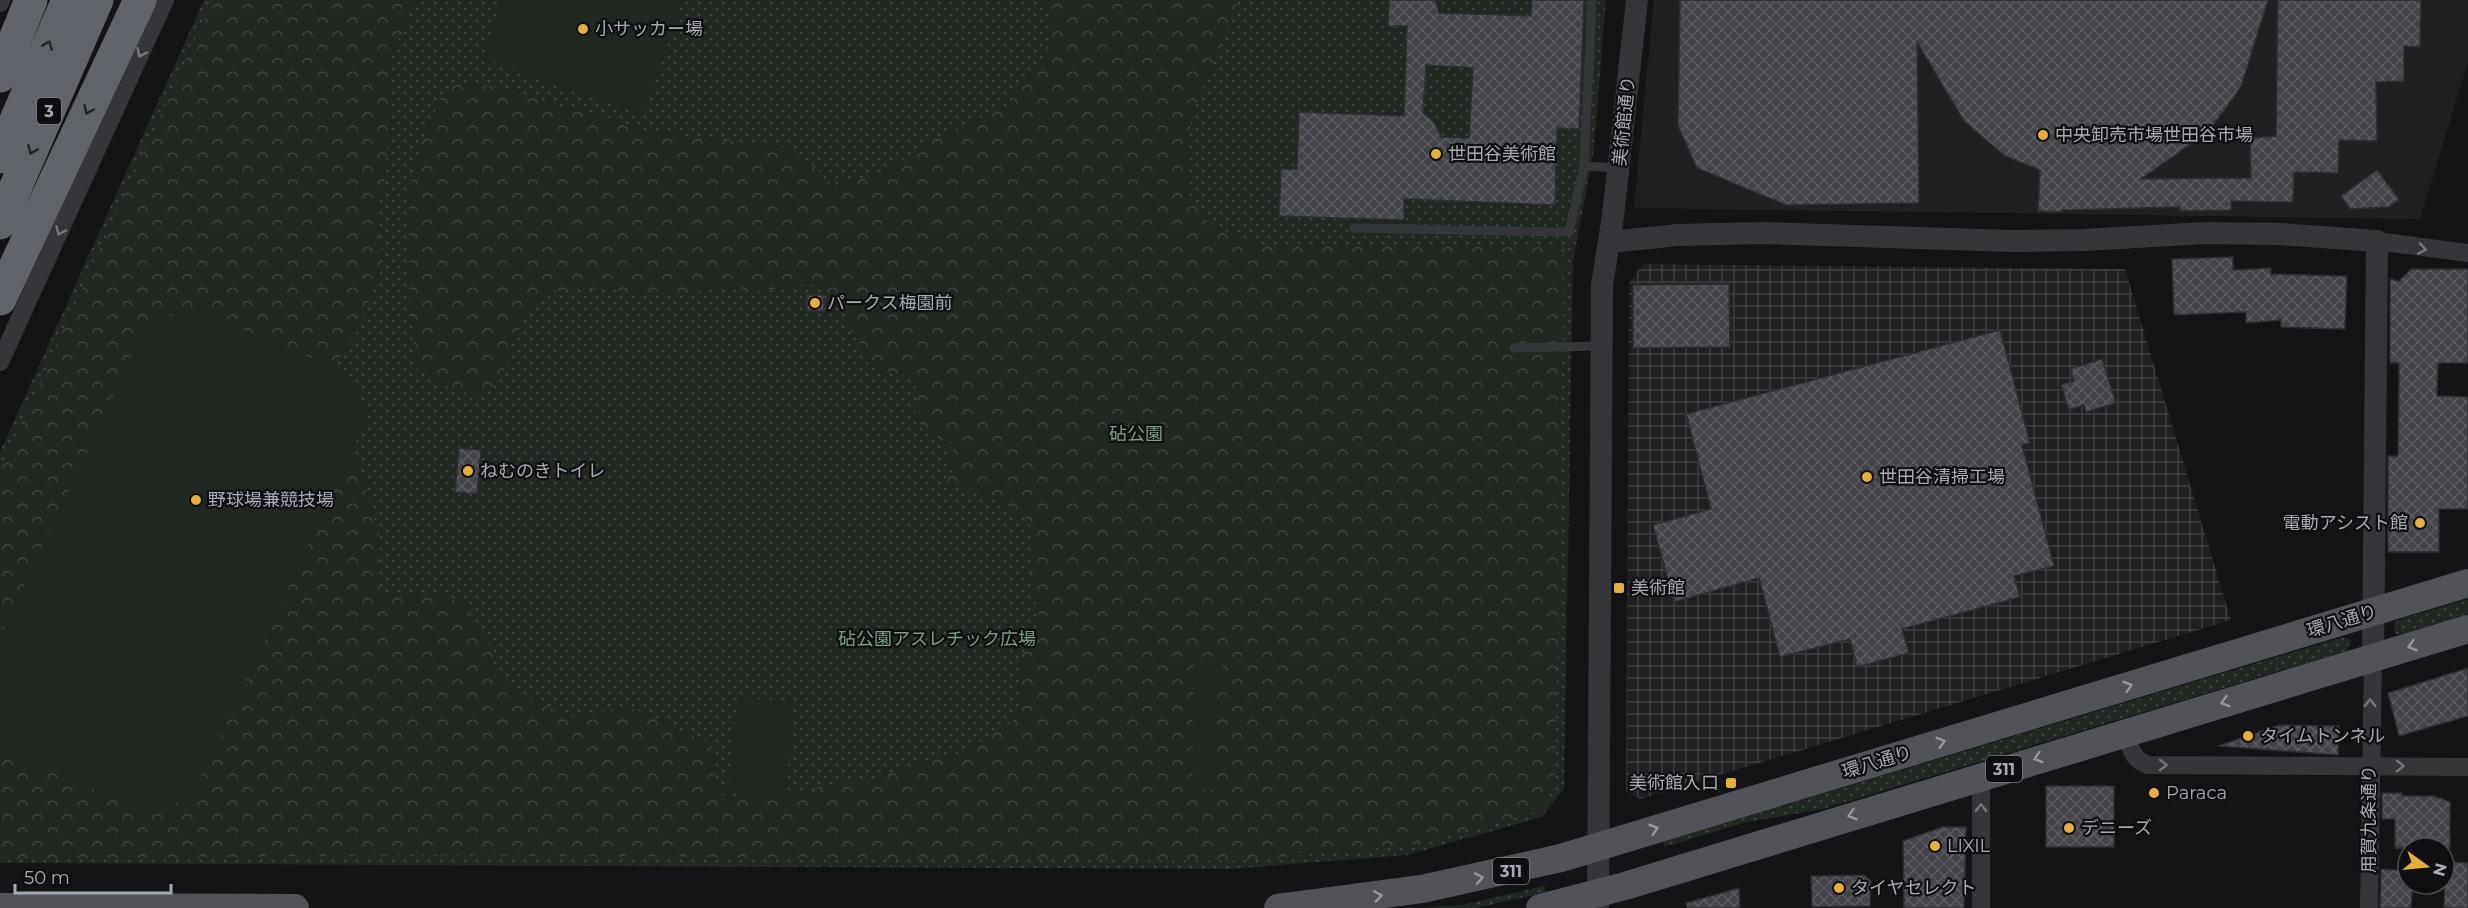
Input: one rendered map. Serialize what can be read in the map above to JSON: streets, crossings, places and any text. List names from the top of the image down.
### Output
{
  "streets": {
    "highway": ["3"],
    "main road": ["環八通り", "311"],
    "street": ["美術館通り", "用賀九条通り"]
  },
  "crossings": [
    ["美術館通り", "環八通り"],
    ["美術館通り", "311"],
    ["311", "用賀九条通り"]
  ],
  "one_way": ["用賀九条通り"],
  "parks": ["砧公園", "砧公園アスレチック広場"],
  "places": {
    "other": [
      "小サッカー場",
      "中央卸売市場世田谷市場",
      "世田谷美術館",
      "パークス梅園前",
      "ねむのきトイレ",
      "世田谷清掃工場",
      "野球場兼競技場",
      "電動アシスト館",
      "タイムトンネル",
      "Paraca",
      "デニーズ",
      "LIXIL",
      "タイヤセレクト"
    ],
    "transit": ["美術館", "美術館入口"]
  },
  "scale_bar": "50 m",
  "north": "right"
}
